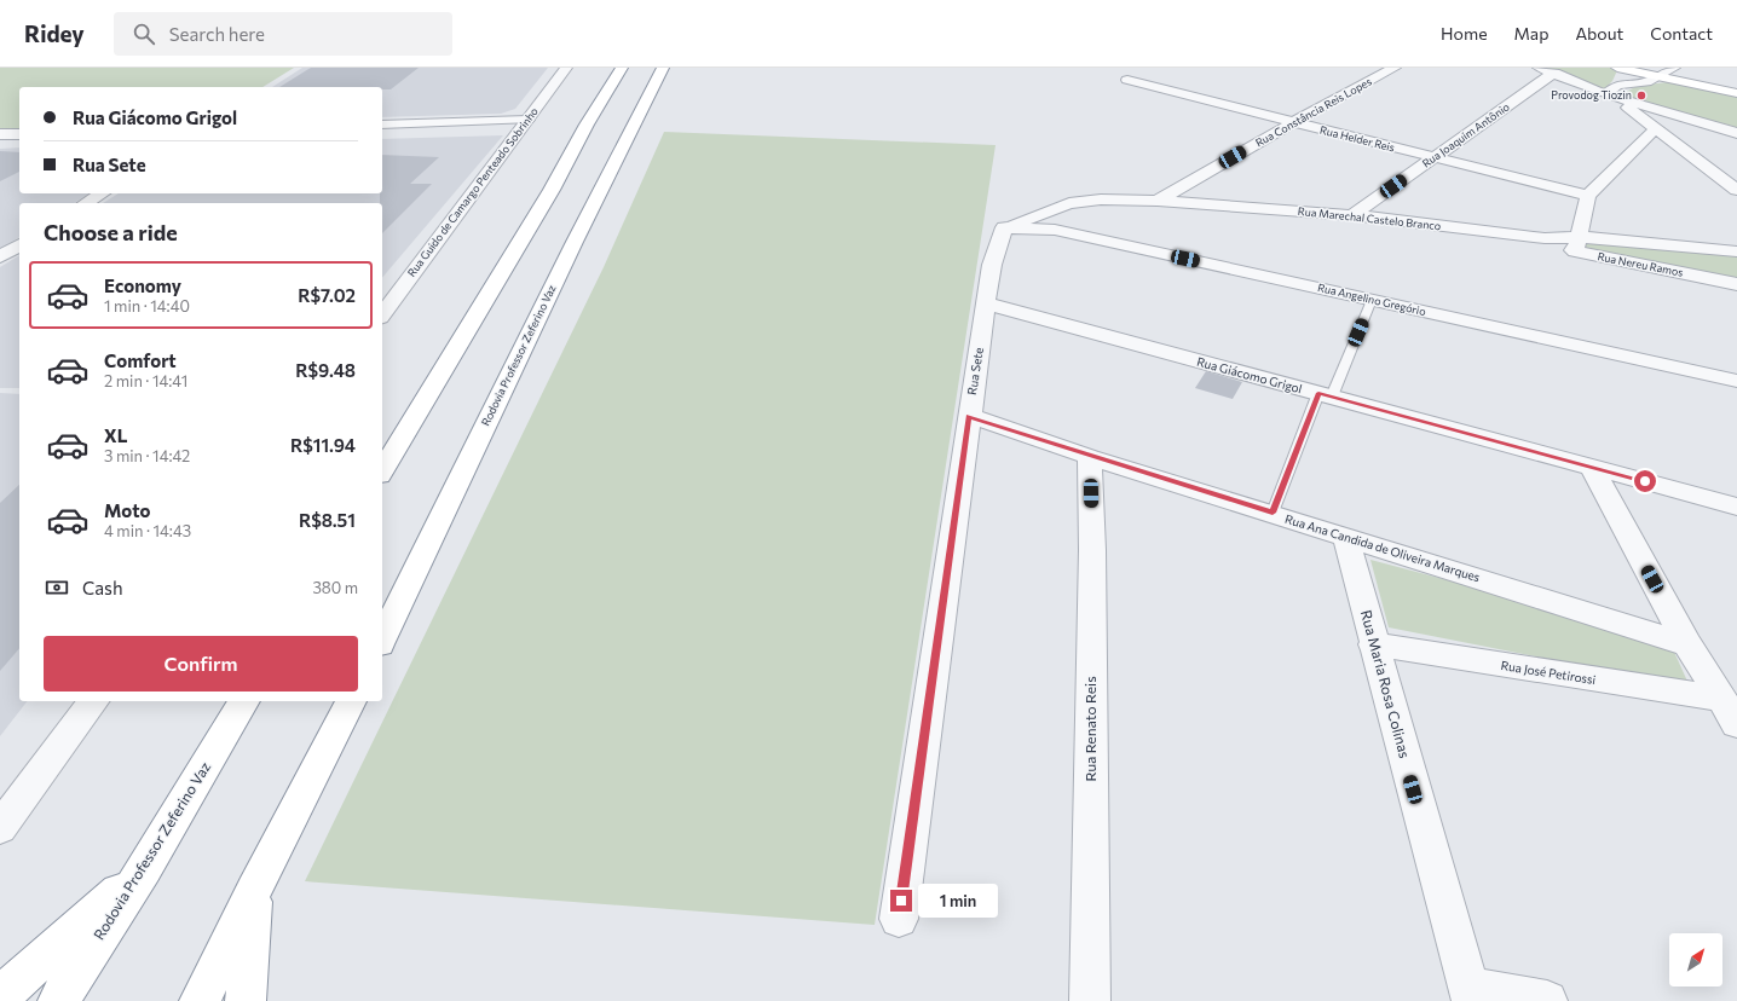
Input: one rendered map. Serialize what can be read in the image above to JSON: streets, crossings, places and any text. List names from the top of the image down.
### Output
{
  "streets": {
    "main road": ["Rodovia Professor Zeferino Vaz"],
    "street": [
      "Rua Constância Reis Lopes",
      "Rua Joaquim Antônio",
      "Rua Helder Reis",
      "Rua Guido de Camargo Penteado Sobrinho",
      "Rua Marechal Castelo Branco",
      "Rua Nereu Ramos",
      "Rua Angelino Gregório",
      "Rua Sete",
      "Rua Giácomo Grigol",
      "Rua Ana Candida de Oliveira Marques",
      "Rua José Petirossi",
      "Rua Maria Rosa Colinas",
      "Rua Renato Reis"
    ]
  },
  "crossings": [
    ["Rua Constância Reis Lopes", "Rua Helder Reis"],
    ["Rua Constância Reis Lopes", "Rua Marechal Castelo Branco"],
    ["Rua Joaquim Antônio", "Rua Helder Reis"],
    ["Rua Joaquim Antônio", "Rua Marechal Castelo Branco"],
    ["Rua Marechal Castelo Branco", "Rua Nereu Ramos"],
    ["Rua Marechal Castelo Branco", "Rua Angelino Gregório"],
    ["Rua Marechal Castelo Branco", "Rua Sete"],
    ["Rua Angelino Gregório", "Rua Sete"],
    ["Rua Sete", "Rua Giácomo Grigol"],
    ["Rua Sete", "Rua Ana Candida de Oliveira Marques"],
    ["Rua Ana Candida de Oliveira Marques", "Rua Maria Rosa Colinas"],
    ["Rua Ana Candida de Oliveira Marques", "Rua Renato Reis"],
    ["Rua José Petirossi", "Rua Maria Rosa Colinas"]
  ],
  "places": ["Provodog Tiozin"],
  "north": "top right",
  "page": {
    "header": "Ridey",
    "search": "Search here",
    "nav": [
      "Home",
      "Map",
      "About",
      "Contact"
    ],
    "banner": ["Rua Giácomo Grigol", "Rua Sete"],
    "heading": "Choose a ride",
    "list": [
      {
        "name": "Economy",
        "note": "1 min · 14:40",
        "value": "R$7.02"
      },
      {
        "name": "Comfort",
        "note": "2 min · 14:41",
        "value": "R$9.48"
      },
      {
        "name": "XL",
        "note": "3 min · 14:42",
        "value": "R$11.94"
      },
      {
        "name": "Moto",
        "note": "4 min · 14:43",
        "value": "R$8.51"
      }
    ],
    "pay": ["Cash", "380 m"],
    "buttons": "Confirm",
    "bubble": "1 min"
  }
}
